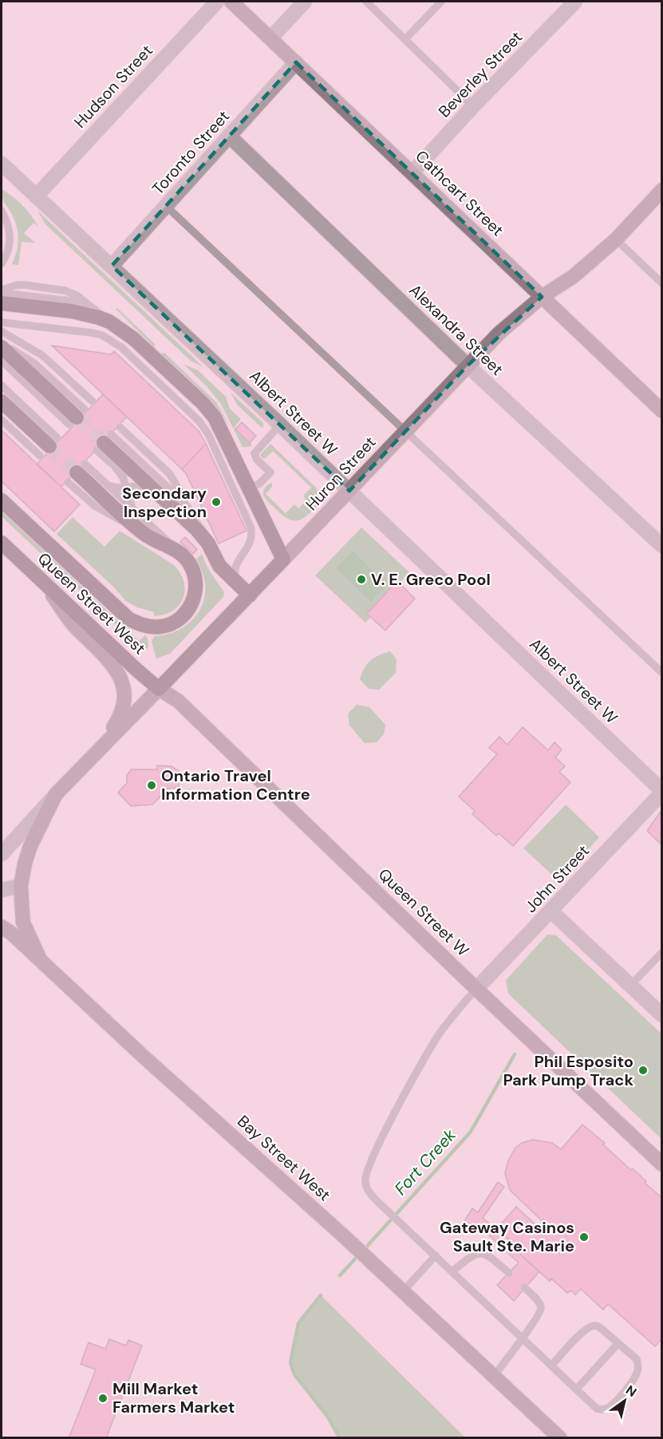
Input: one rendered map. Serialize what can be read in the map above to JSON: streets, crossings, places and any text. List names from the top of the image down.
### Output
{
  "streets": {
    "highway": ["Huron Street", "Queen Street West"],
    "main road": ["Cathcart Street", "Queen Street W", "Bay Street West"],
    "street": [
      "Beverley Street",
      "Hudson Street",
      "Toronto Street",
      "Alexandra Street",
      "Albert Street W",
      "John Street"
    ]
  },
  "crossings": [
    ["Beverley Street", "Cathcart Street"],
    ["Hudson Street", "Albert Street W"],
    ["Toronto Street", "Cathcart Street"],
    ["Toronto Street", "Alexandra Street"],
    ["Toronto Street", "Albert Street W"],
    ["Cathcart Street", "Huron Street"],
    ["Alexandra Street", "Huron Street"],
    ["Albert Street W", "Huron Street"],
    ["Albert Street W", "John Street"],
    ["Huron Street", "Queen Street West"],
    ["Huron Street", "Queen Street W"],
    ["Huron Street", "Bay Street West"],
    ["Queen Street West", "Queen Street W"],
    ["John Street", "Queen Street W"]
  ],
  "water": ["Fort Creek"],
  "places": [
    "Secondary Inspection",
    "V. E. Greco Pool",
    "Ontario Travel Information Centre",
    "Phil Esposito Park Pump Track",
    "Gateway Casinos Sault Ste. Marie",
    "Mill Market Farmers Market"
  ],
  "north": "top right"
}
